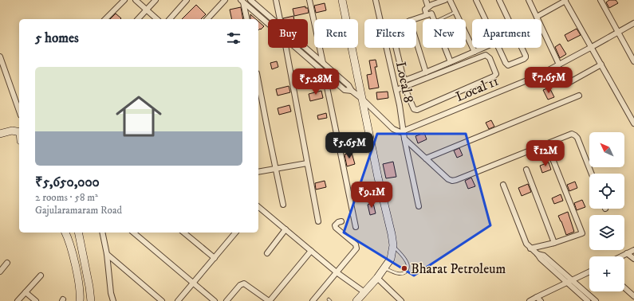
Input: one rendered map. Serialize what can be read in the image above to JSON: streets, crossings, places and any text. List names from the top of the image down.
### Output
{
  "streets": {
    "street": ["Local 8", "Local 11"]
  },
  "crossings": [
    ["Local 8", "Local 11"]
  ],
  "places": ["Bharat Petroleum"],
  "north": "top left",
  "page": {
    "chip": [
      "Buy",
      "Rent",
      "Filters",
      "New",
      "Apartment"
    ],
    "heading": "5 homes",
    "list": [
      {
        "name": "₹5,650,000",
        "note": "2 rooms · 58 m² · Gajularamaram Road"
      }
    ],
    "price": [
      "₹7.65M",
      "₹5.28M",
      "₹5.65M",
      "₹12M",
      "₹9.1M"
    ],
    "map_buttons": "+"
  }
}
